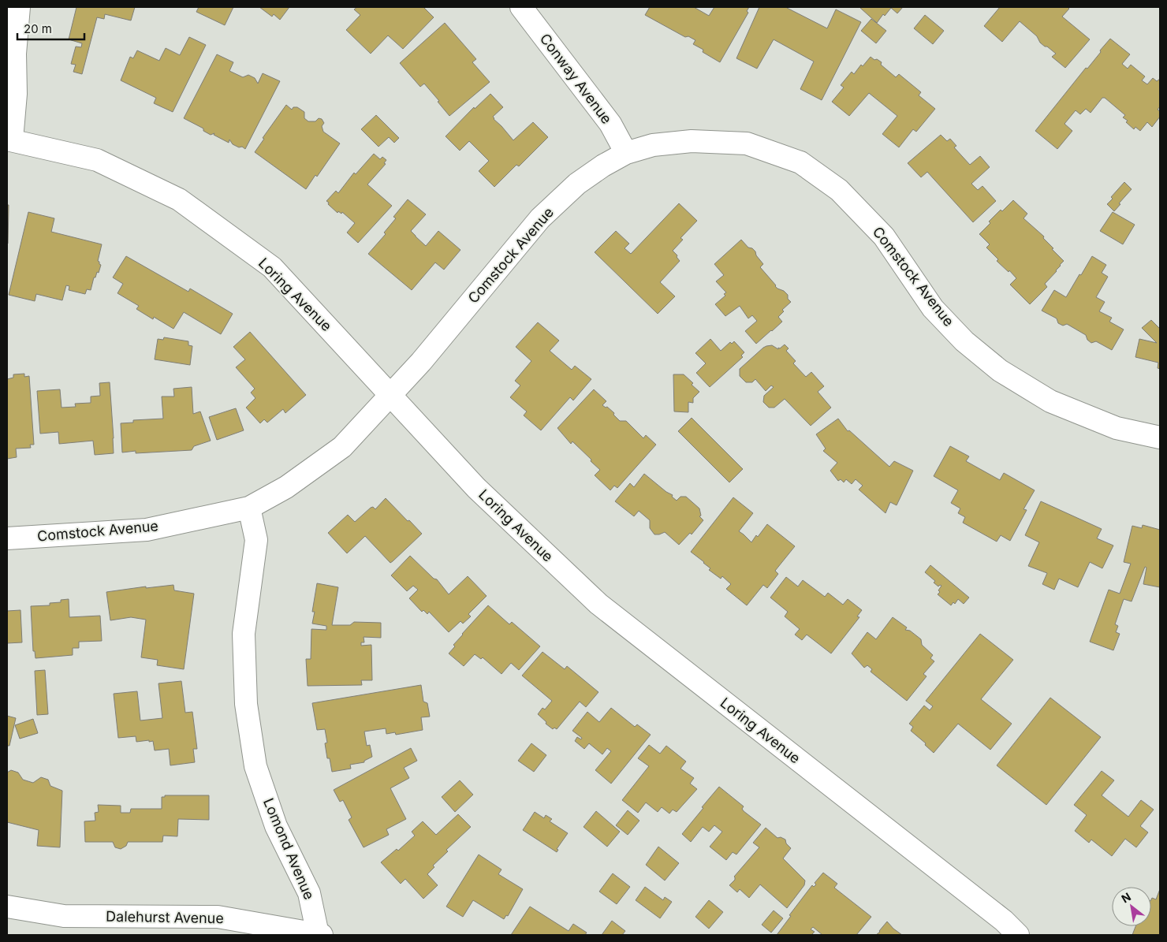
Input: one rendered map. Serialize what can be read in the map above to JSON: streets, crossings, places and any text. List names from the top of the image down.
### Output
{
  "streets": {
    "street": [
      "Conway Avenue",
      "Comstock Avenue",
      "Loring Avenue",
      "Lomond Avenue",
      "Dalehurst Avenue"
    ]
  },
  "crossings": [
    ["Conway Avenue", "Comstock Avenue"],
    ["Comstock Avenue", "Loring Avenue"],
    ["Comstock Avenue", "Lomond Avenue"],
    ["Lomond Avenue", "Dalehurst Avenue"]
  ],
  "scale_bar": "20 m",
  "north": "top left"
}
